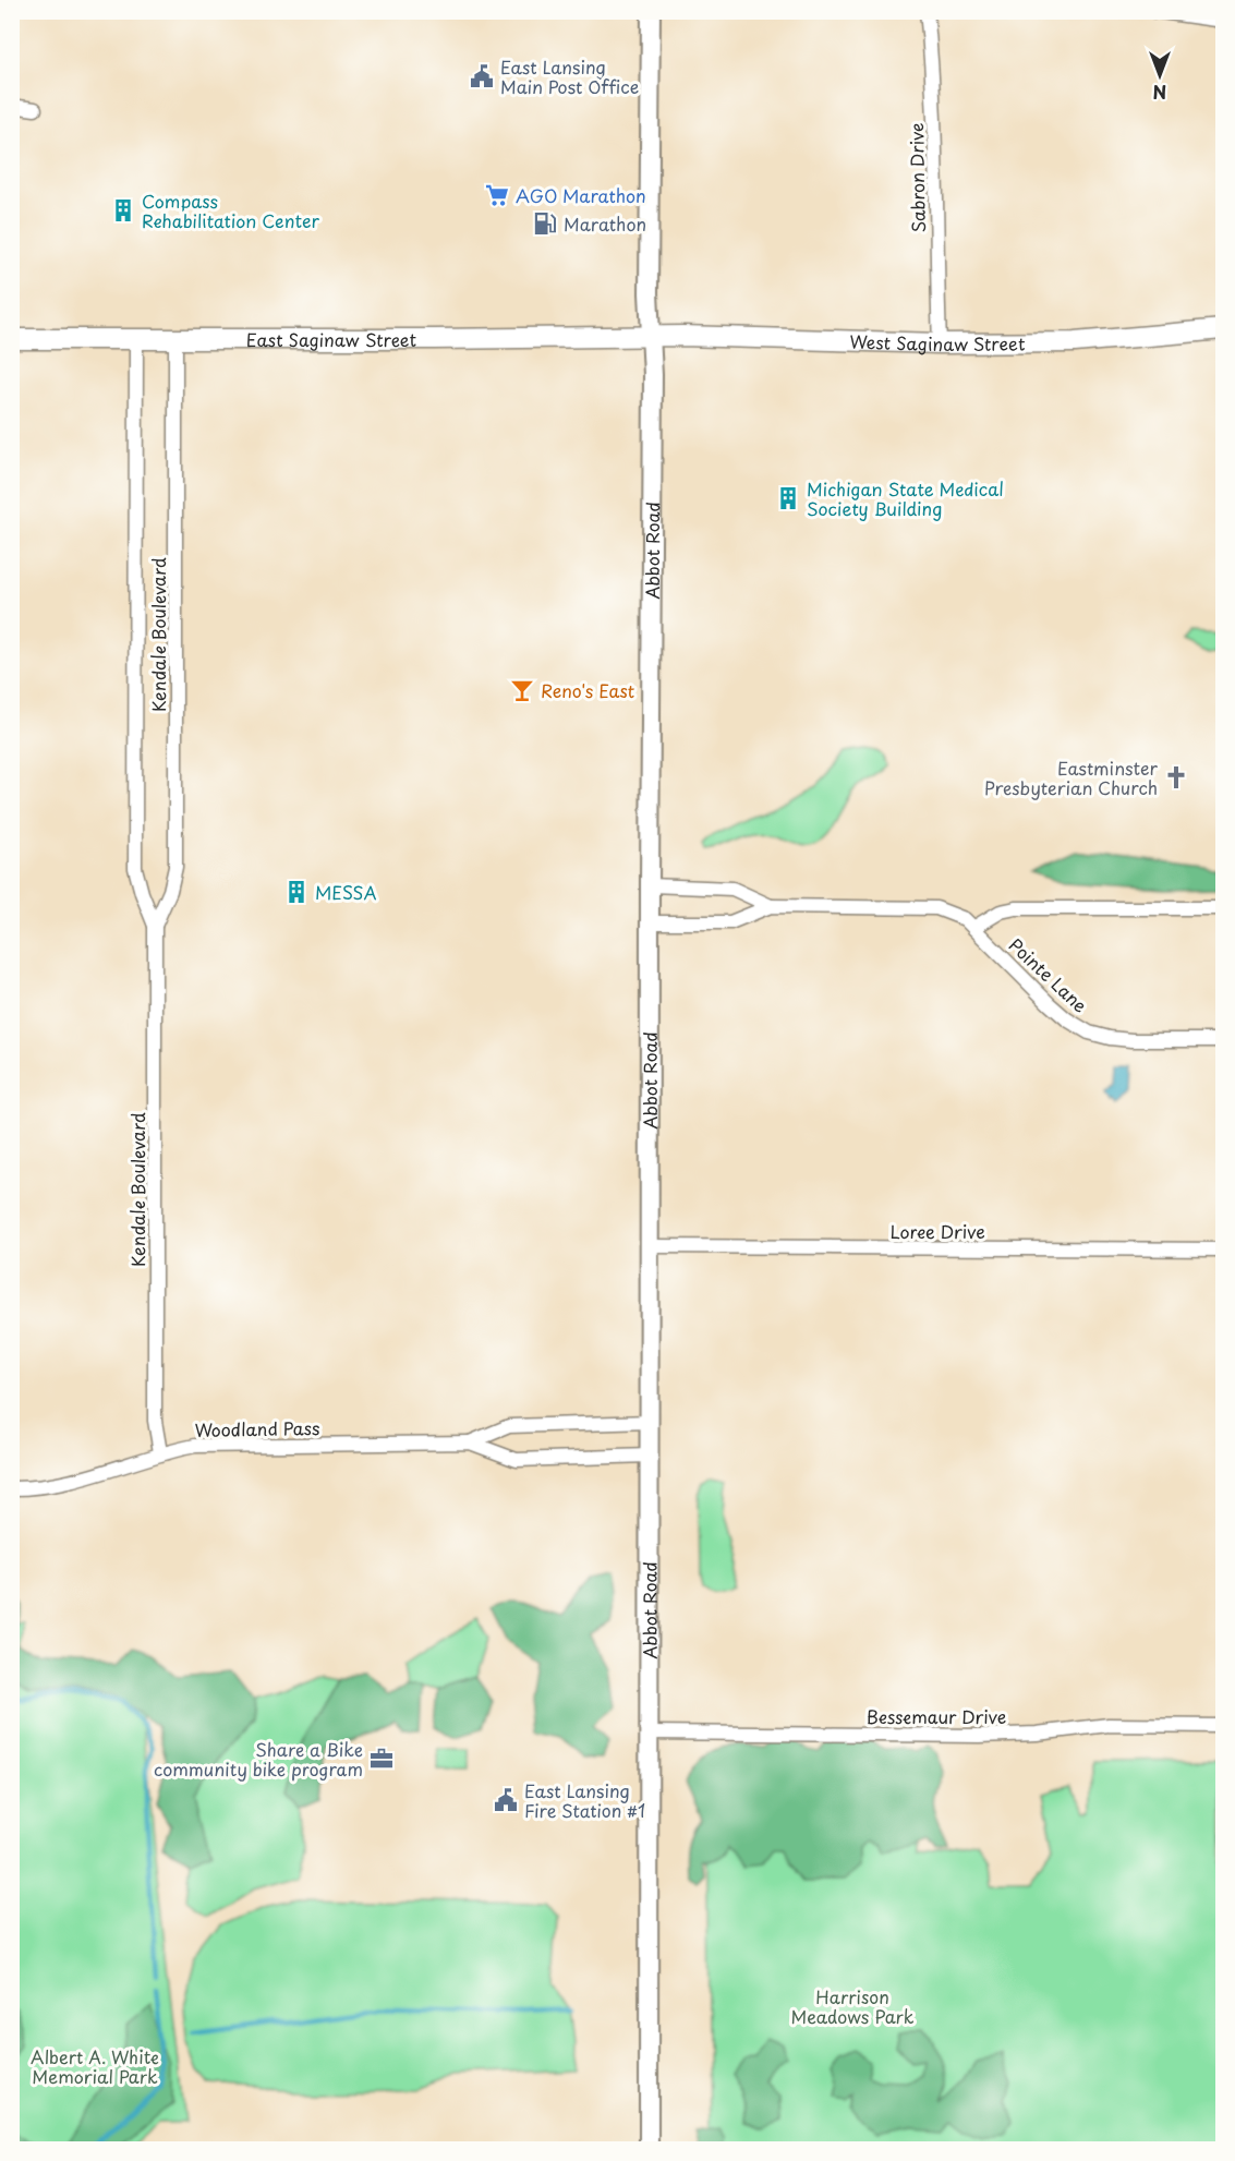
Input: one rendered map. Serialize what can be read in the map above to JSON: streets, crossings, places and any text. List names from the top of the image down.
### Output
{
  "streets": {
    "main road": ["East Saginaw Street", "West Saginaw Street", "Abbot Road"],
    "street": [
      "Sabron Drive",
      "Kendale Boulevard",
      "Pointe Lane",
      "Loree Drive",
      "Woodland Pass",
      "Bessemaur Drive"
    ]
  },
  "crossings": [
    ["Sabron Drive", "West Saginaw Street"],
    ["East Saginaw Street", "West Saginaw Street"],
    ["East Saginaw Street", "Abbot Road"],
    ["East Saginaw Street", "Kendale Boulevard"],
    ["West Saginaw Street", "Abbot Road"],
    ["Abbot Road", "Loree Drive"],
    ["Abbot Road", "Woodland Pass"],
    ["Abbot Road", "Bessemaur Drive"],
    ["Kendale Boulevard", "Woodland Pass"]
  ],
  "parks": ["Harrison Meadows Park", "Albert A. White Memorial Park"],
  "places": {
    "public building": ["East Lansing Main Post Office", "East Lansing Fire Station #1"],
    "supermarket": ["AGO Marathon"],
    "building": ["Compass Rehabilitation Center", "Michigan State Medical Society Building", "MESSA"],
    "fuel station": ["Marathon"],
    "bar": ["Reno's East"],
    "church": ["Eastminster Presbyterian Church"],
    "office": ["Share a Bike community bike program"]
  },
  "north": "bottom"
}
